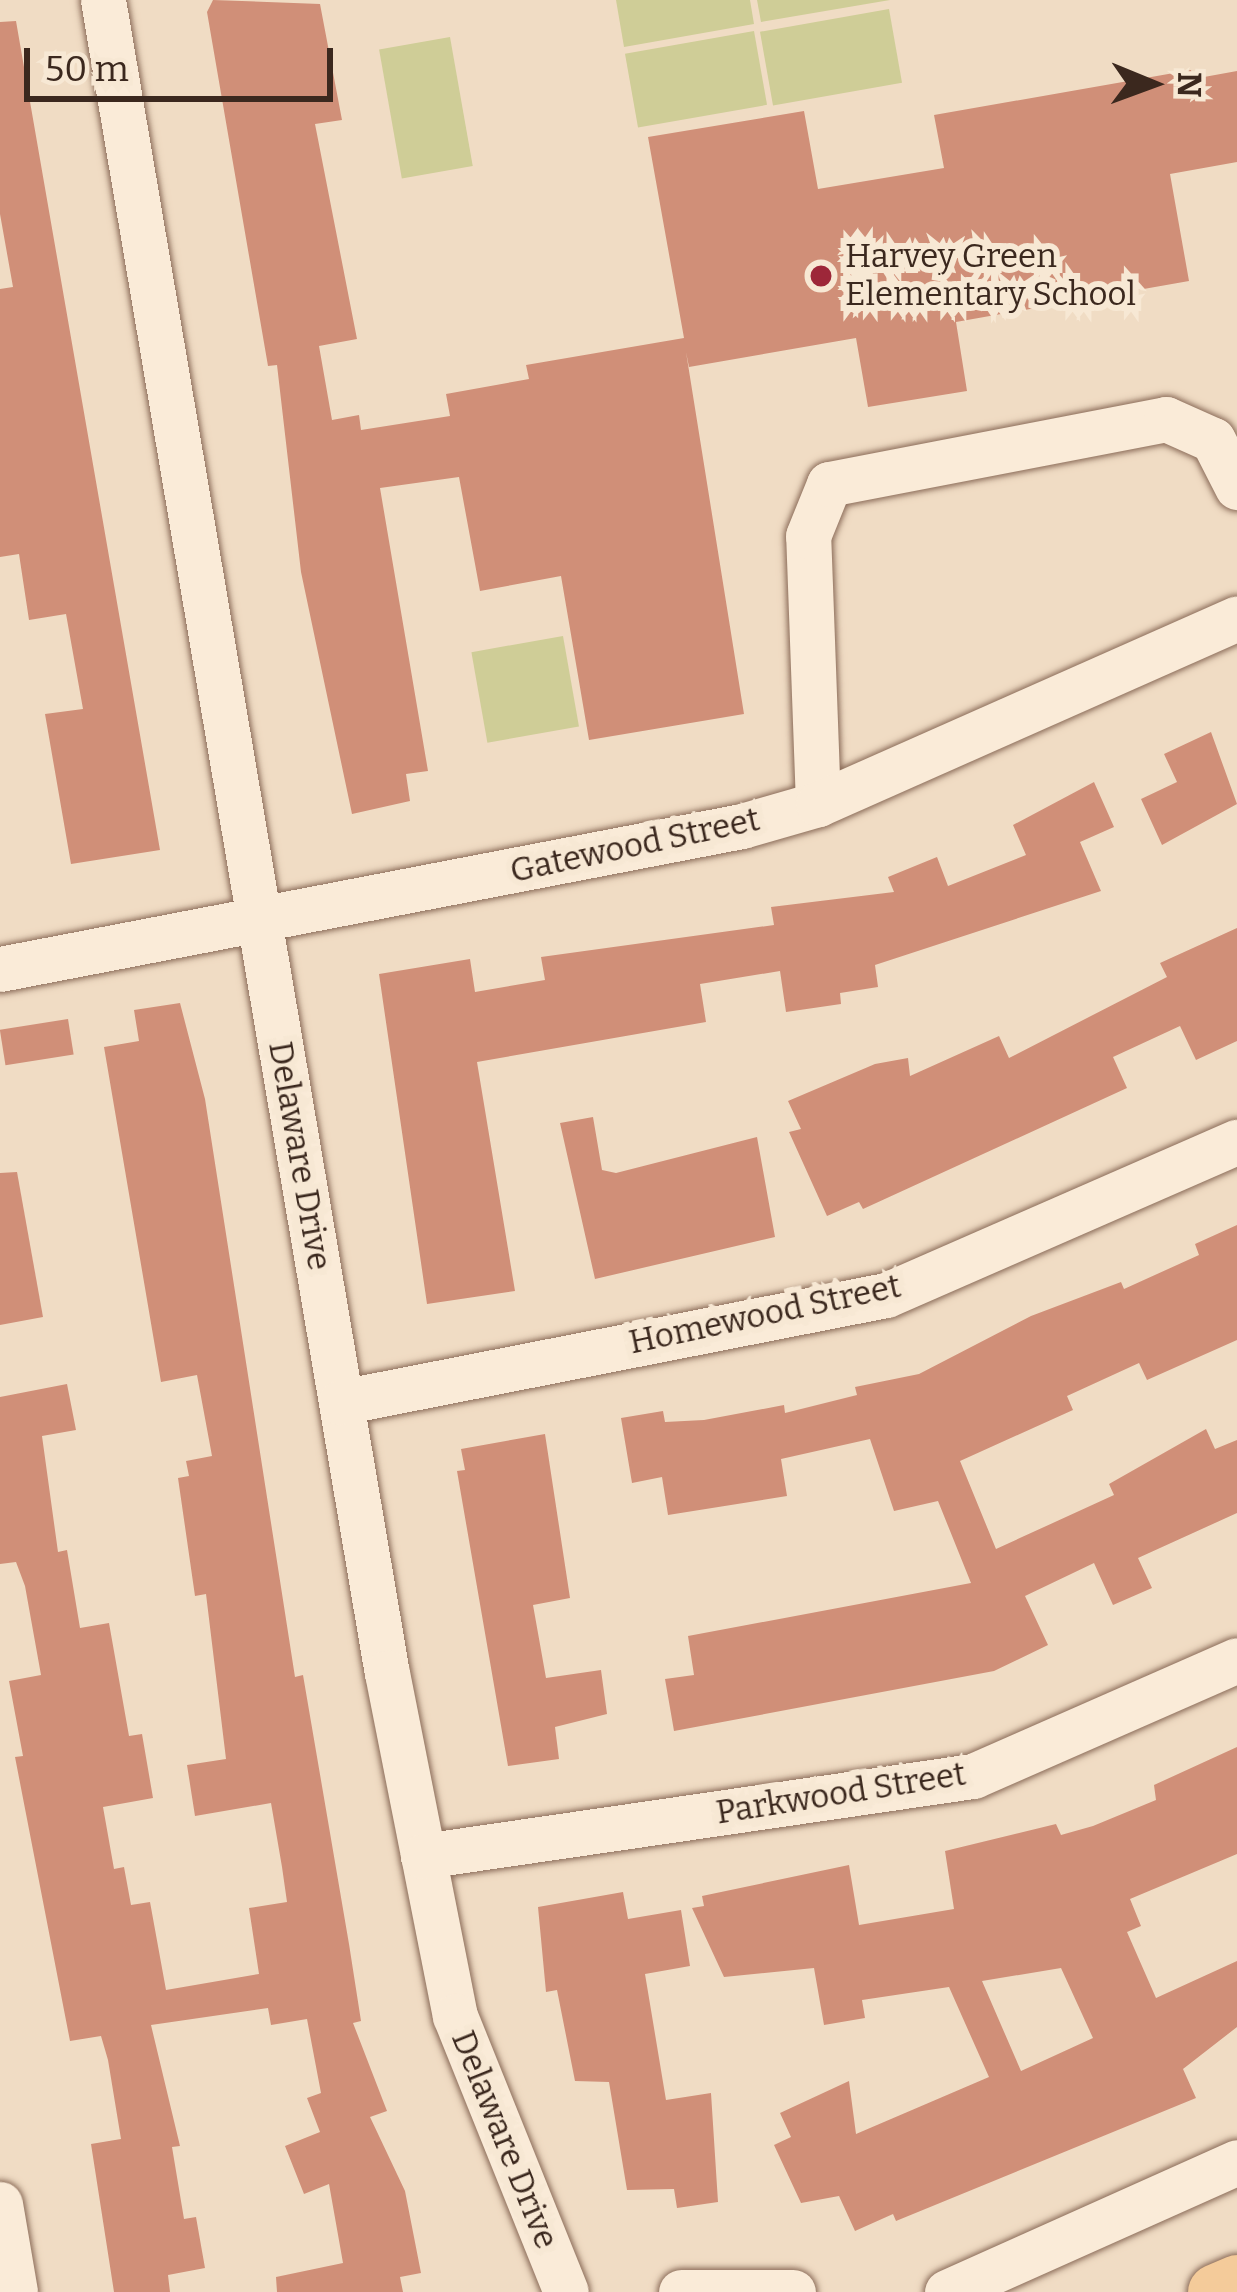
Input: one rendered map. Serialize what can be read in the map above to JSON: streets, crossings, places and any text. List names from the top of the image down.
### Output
{
  "streets": {
    "street": [
      "Gatewood Street",
      "Delaware Drive",
      "Homewood Street",
      "Parkwood Street"
    ]
  },
  "crossings": [
    ["Gatewood Street", "Delaware Drive"],
    ["Delaware Drive", "Homewood Street"],
    ["Delaware Drive", "Parkwood Street"]
  ],
  "places": ["Harvey Green Elementary School"],
  "scale_bar": "50 m",
  "north": "right"
}
